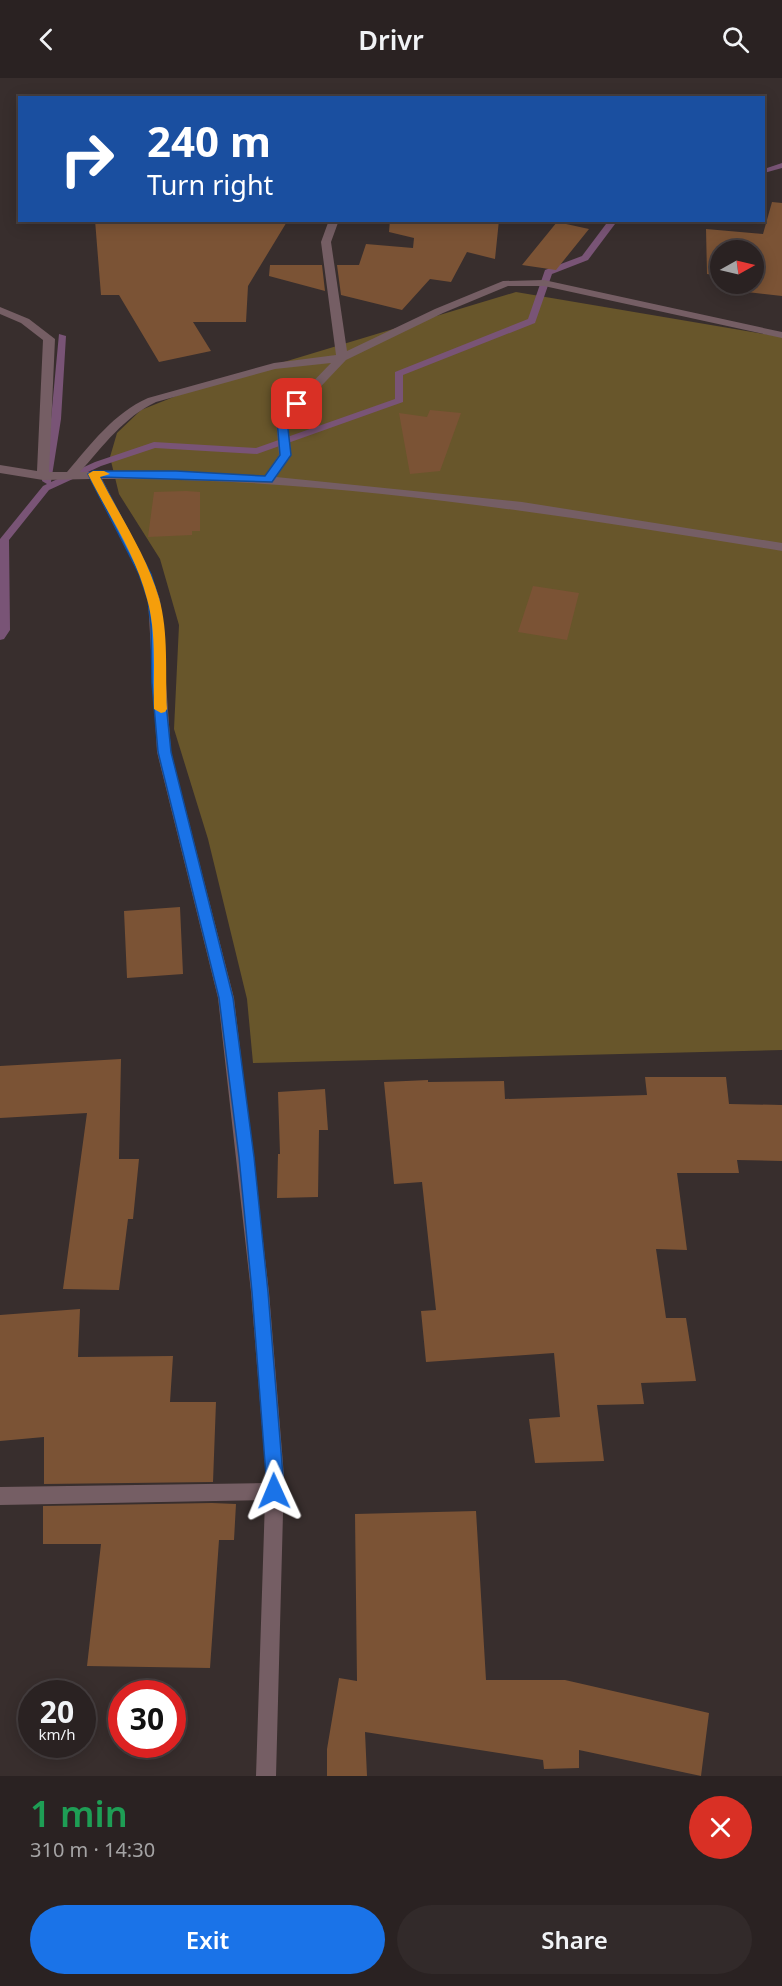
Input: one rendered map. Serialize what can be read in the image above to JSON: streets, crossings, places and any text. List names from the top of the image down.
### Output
{
  "north": "right",
  "page": {
    "header": "Drivr",
    "turn": ["240 m", "Turn right"],
    "speed": "20 km/h",
    "limit": "30",
    "heading": ["1 min", "310 m · 14:30"],
    "buttons": ["Exit", "Share"]
  }
}
